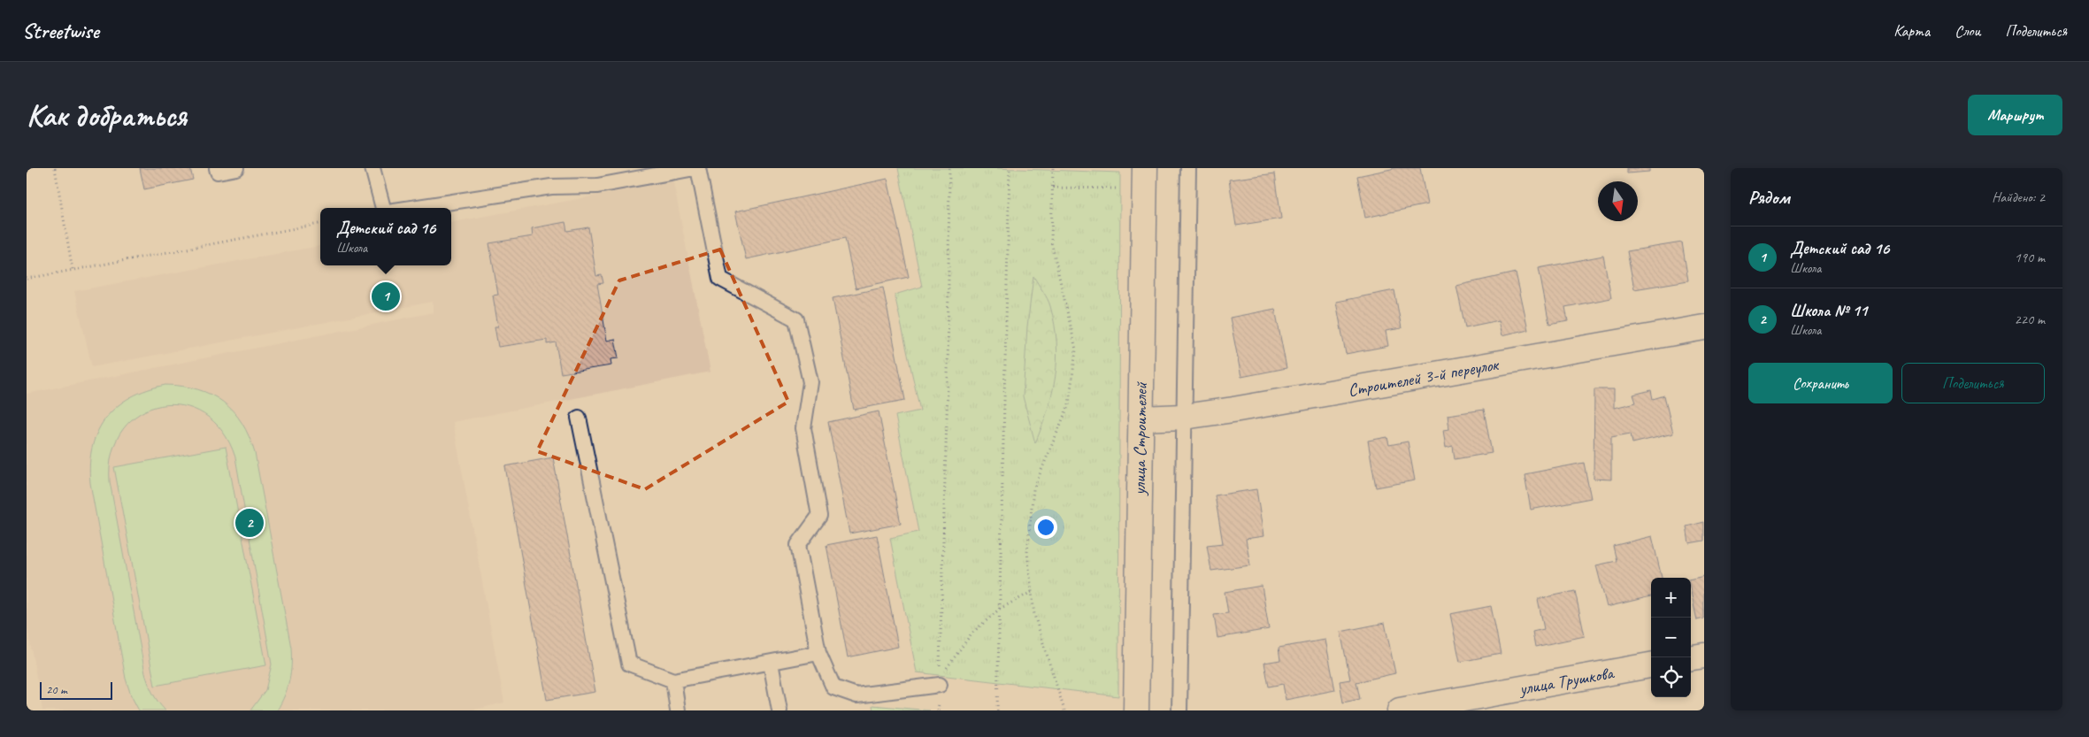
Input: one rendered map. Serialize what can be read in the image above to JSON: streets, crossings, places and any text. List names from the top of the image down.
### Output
{
  "streets": {
    "street": ["Строителей 3-й переулок", "улица Строителей", "улица Трушкова"]
  },
  "crossings": [
    ["Строителей 3-й переулок", "улица Строителей"]
  ],
  "scale_bar": "20 m",
  "north": "bottom",
  "page": {
    "header": "Streetwise",
    "nav": ["Карта", "Слои", "Поделиться"],
    "buttons": [
      "Маршрут",
      ["Сохранить", "Поделиться"]
    ],
    "title": "Как добраться",
    "heading": ["Рядом", "Найдено: 2"],
    "popup": ["Детский сад 16", "Школа"],
    "list": [
      {
        "mark": "1",
        "name": "Детский сад 16",
        "note": "Школа",
        "value": "190 m"
      },
      {
        "mark": "2",
        "name": "Школа № 11",
        "note": "Школа",
        "value": "220 m"
      }
    ],
    "pins": ["1", "2"],
    "map_buttons": ["+", "−"],
    "scale": "20 m"
  }
}
